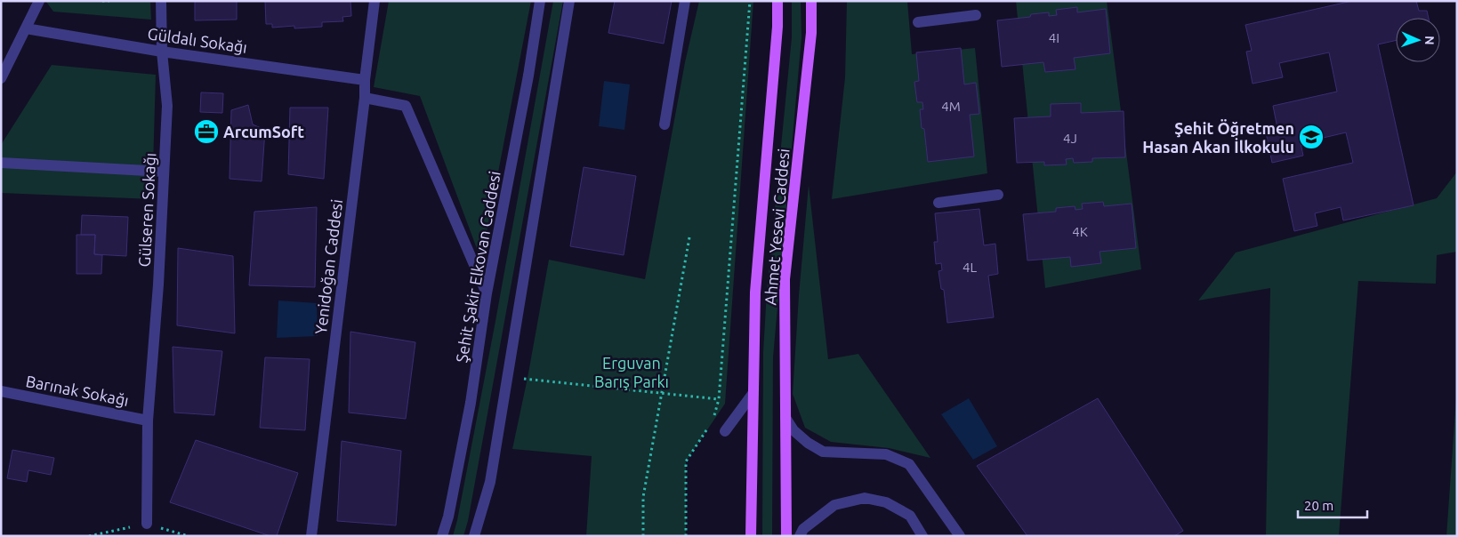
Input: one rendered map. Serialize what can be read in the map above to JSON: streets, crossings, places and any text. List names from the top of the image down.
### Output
{
  "streets": {
    "main road": ["Ahmet Yesevi Caddesi"],
    "street": [
      "Güldalı Sokağı",
      "Gülseren Sokağı",
      "Yenidoğan Caddesi",
      "Şehit Şakir Elkovan Caddesi",
      "Barınak Sokağı"
    ]
  },
  "crossings": [
    ["Güldalı Sokağı", "Gülseren Sokağı"],
    ["Güldalı Sokağı", "Yenidoğan Caddesi"],
    ["Gülseren Sokağı", "Barınak Sokağı"]
  ],
  "parks": ["Erguvan Barış Parkı"],
  "places": {
    "office": ["ArcumSoft"],
    "school or university": ["Şehit Öğretmen Hasan Akan İlkokulu"]
  },
  "house_numbers": [
    "4I",
    "4M",
    "4J",
    "4K",
    "4L"
  ],
  "scale_bar": "20 m",
  "north": "right"
}
